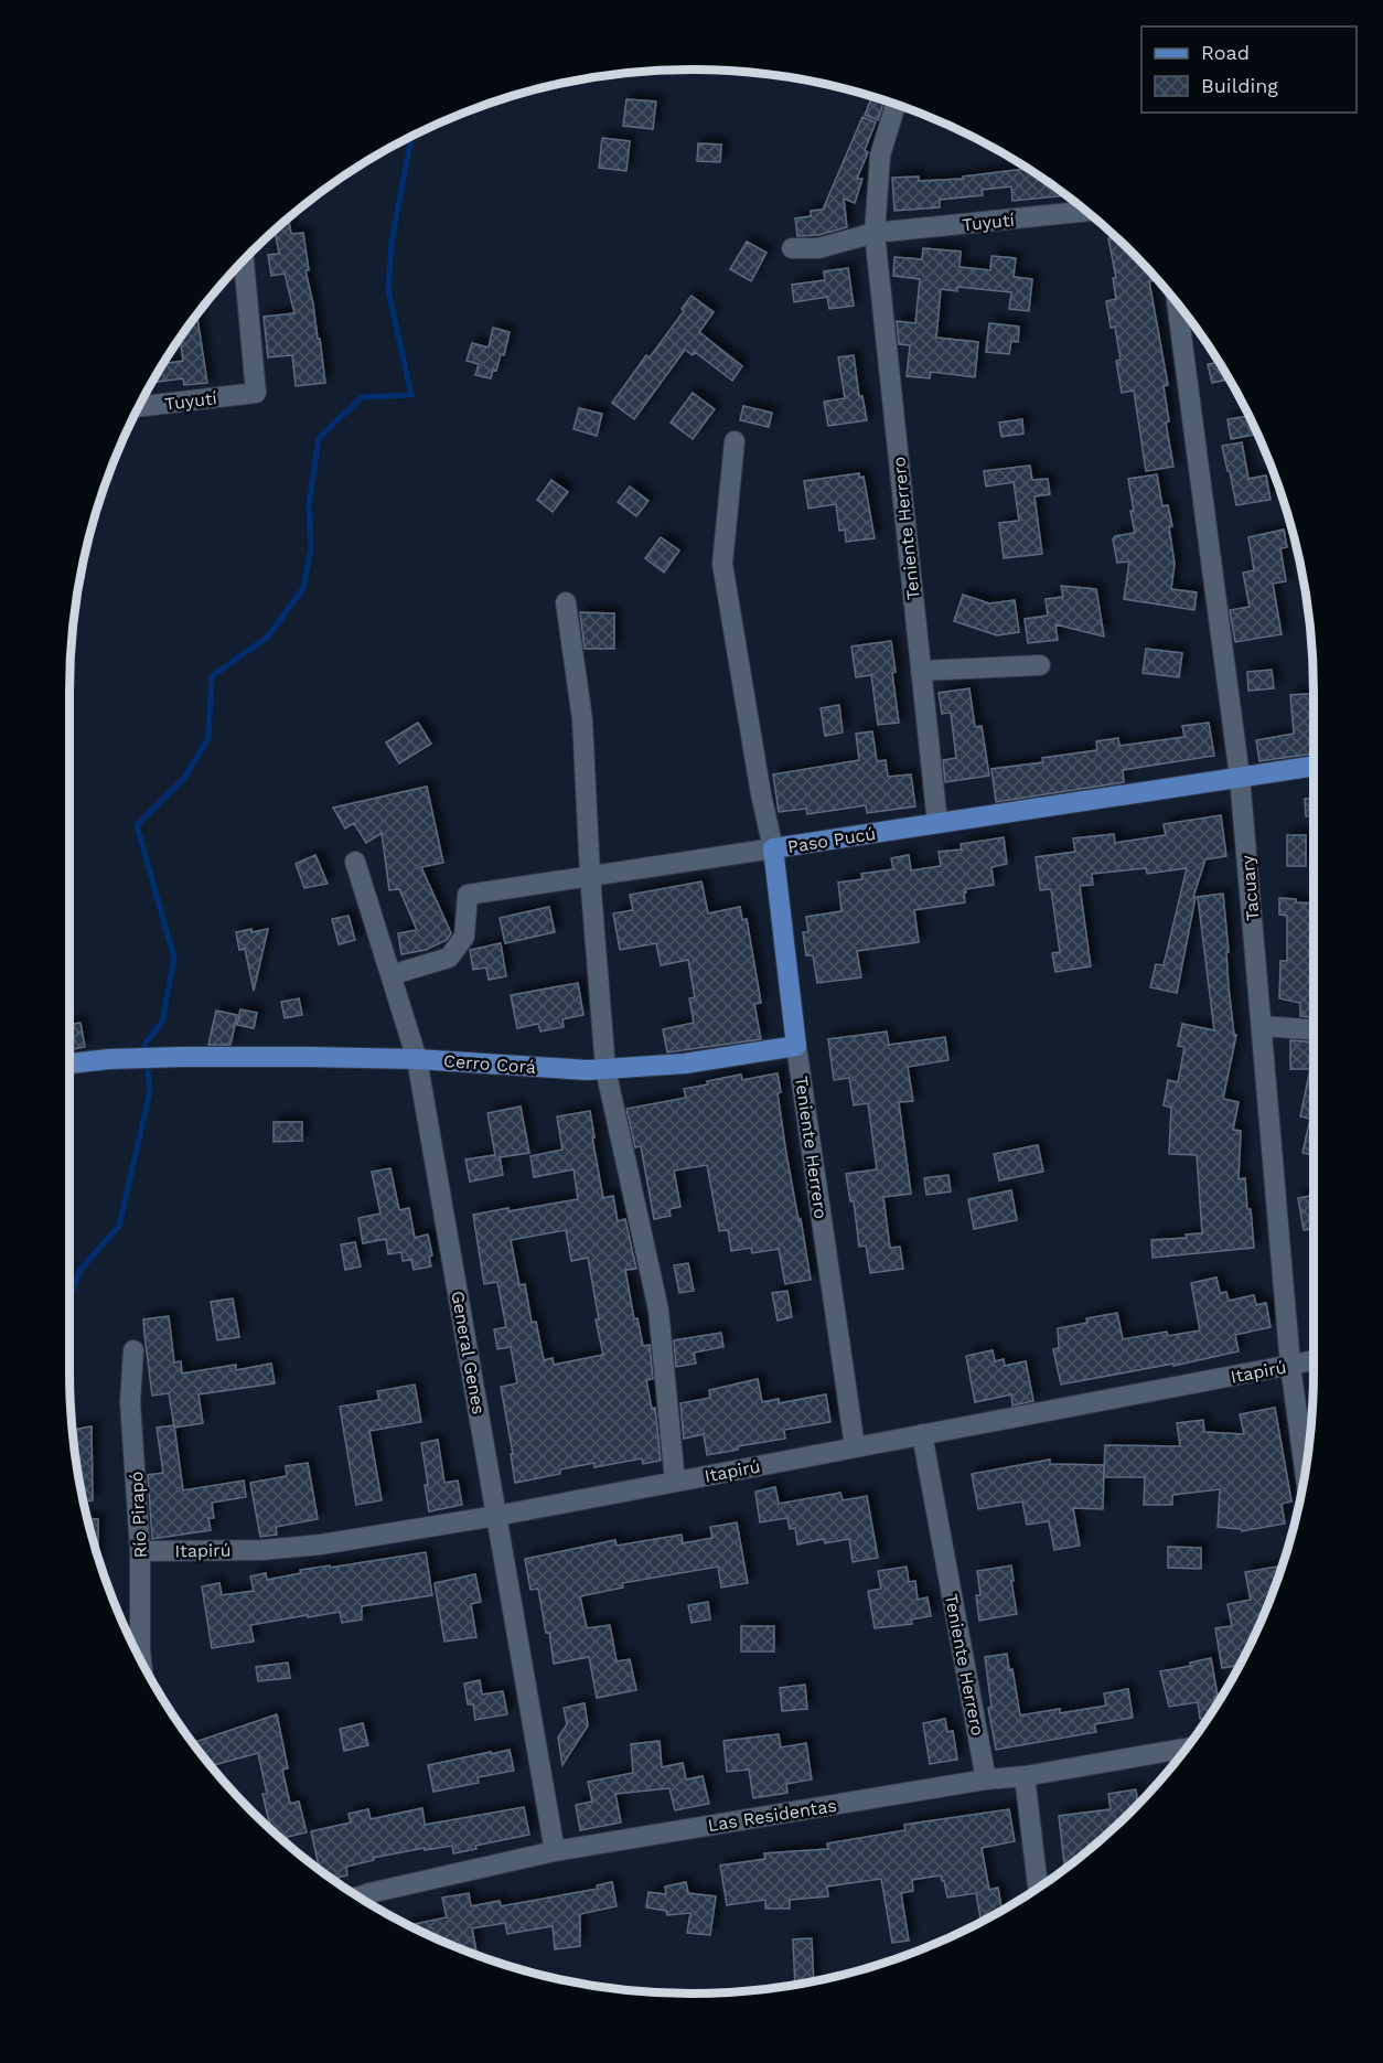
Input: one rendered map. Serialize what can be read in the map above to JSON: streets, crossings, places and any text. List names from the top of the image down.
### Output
{
  "streets": {
    "main road": ["Teniente Herrero", "Paso Pucú", "Cerro Corá"],
    "street": [
      "Tuyutí",
      "Tacuary",
      "General Genes",
      "Itapirú",
      "Río Pirapó",
      "Las Residentas"
    ]
  },
  "crossings": [
    ["Tuyutí", "Teniente Herrero"],
    ["Teniente Herrero", "Paso Pucú"],
    ["Teniente Herrero", "Cerro Corá"],
    ["Teniente Herrero", "Itapirú"],
    ["Teniente Herrero", "Las Residentas"],
    ["Paso Pucú", "Tacuary"],
    ["Paso Pucú", "General Genes"],
    ["Tacuary", "Itapirú"],
    ["Cerro Corá", "General Genes"],
    ["General Genes", "Itapirú"],
    ["General Genes", "Las Residentas"],
    ["Itapirú", "Río Pirapó"]
  ],
  "legend": ["Road", "Building"]
}
